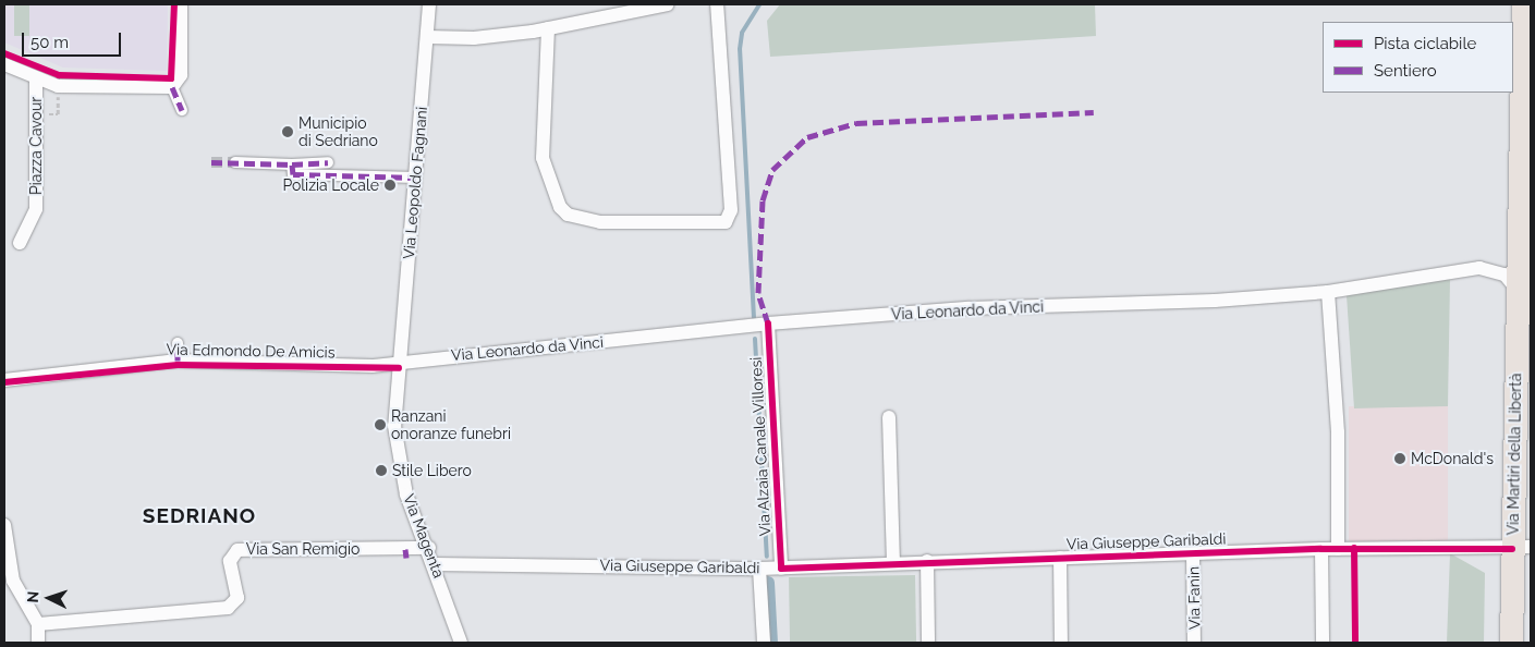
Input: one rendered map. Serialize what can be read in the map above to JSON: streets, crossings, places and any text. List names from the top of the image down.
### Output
{
  "streets": {
    "main road": ["Via Martiri della Libertà"],
    "street": [
      "Piazza Cavour",
      "Via Leopoldo Fagnani",
      "Via Leonardo da Vinci",
      "Via Edmondo De Amicis",
      "Via Alzaia Canale Villoresi",
      "Via Magenta",
      "Via Giuseppe Garibaldi",
      "Via San Remigio",
      "Via Fanin"
    ]
  },
  "crossings": [
    ["Via Leopoldo Fagnani", "Via Leonardo da Vinci"],
    ["Via Leopoldo Fagnani", "Via Edmondo De Amicis"],
    ["Via Leopoldo Fagnani", "Via Magenta"],
    ["Via Leonardo da Vinci", "Via Edmondo De Amicis"],
    ["Via Leonardo da Vinci", "Via Alzaia Canale Villoresi"],
    ["Via Leonardo da Vinci", "Via Martiri della Libertà"],
    ["Via Leonardo da Vinci", "Via Magenta"],
    ["Via Edmondo De Amicis", "Via Magenta"],
    ["Via Alzaia Canale Villoresi", "Via Giuseppe Garibaldi"],
    ["Via Martiri della Libertà", "Via Giuseppe Garibaldi"],
    ["Via Magenta", "Via Giuseppe Garibaldi"],
    ["Via Magenta", "Via San Remigio"],
    ["Via Giuseppe Garibaldi", "Via Fanin"]
  ],
  "districts": ["SEDRIANO"],
  "places": [
    "Municipio di Sedriano",
    "Polizia Locale",
    "Ranzani onoranze funebri",
    "McDonald's",
    "Stile Libero"
  ],
  "legend": ["Pista ciclabile", "Sentiero"],
  "scale_bar": "50 m",
  "north": "left"
}
